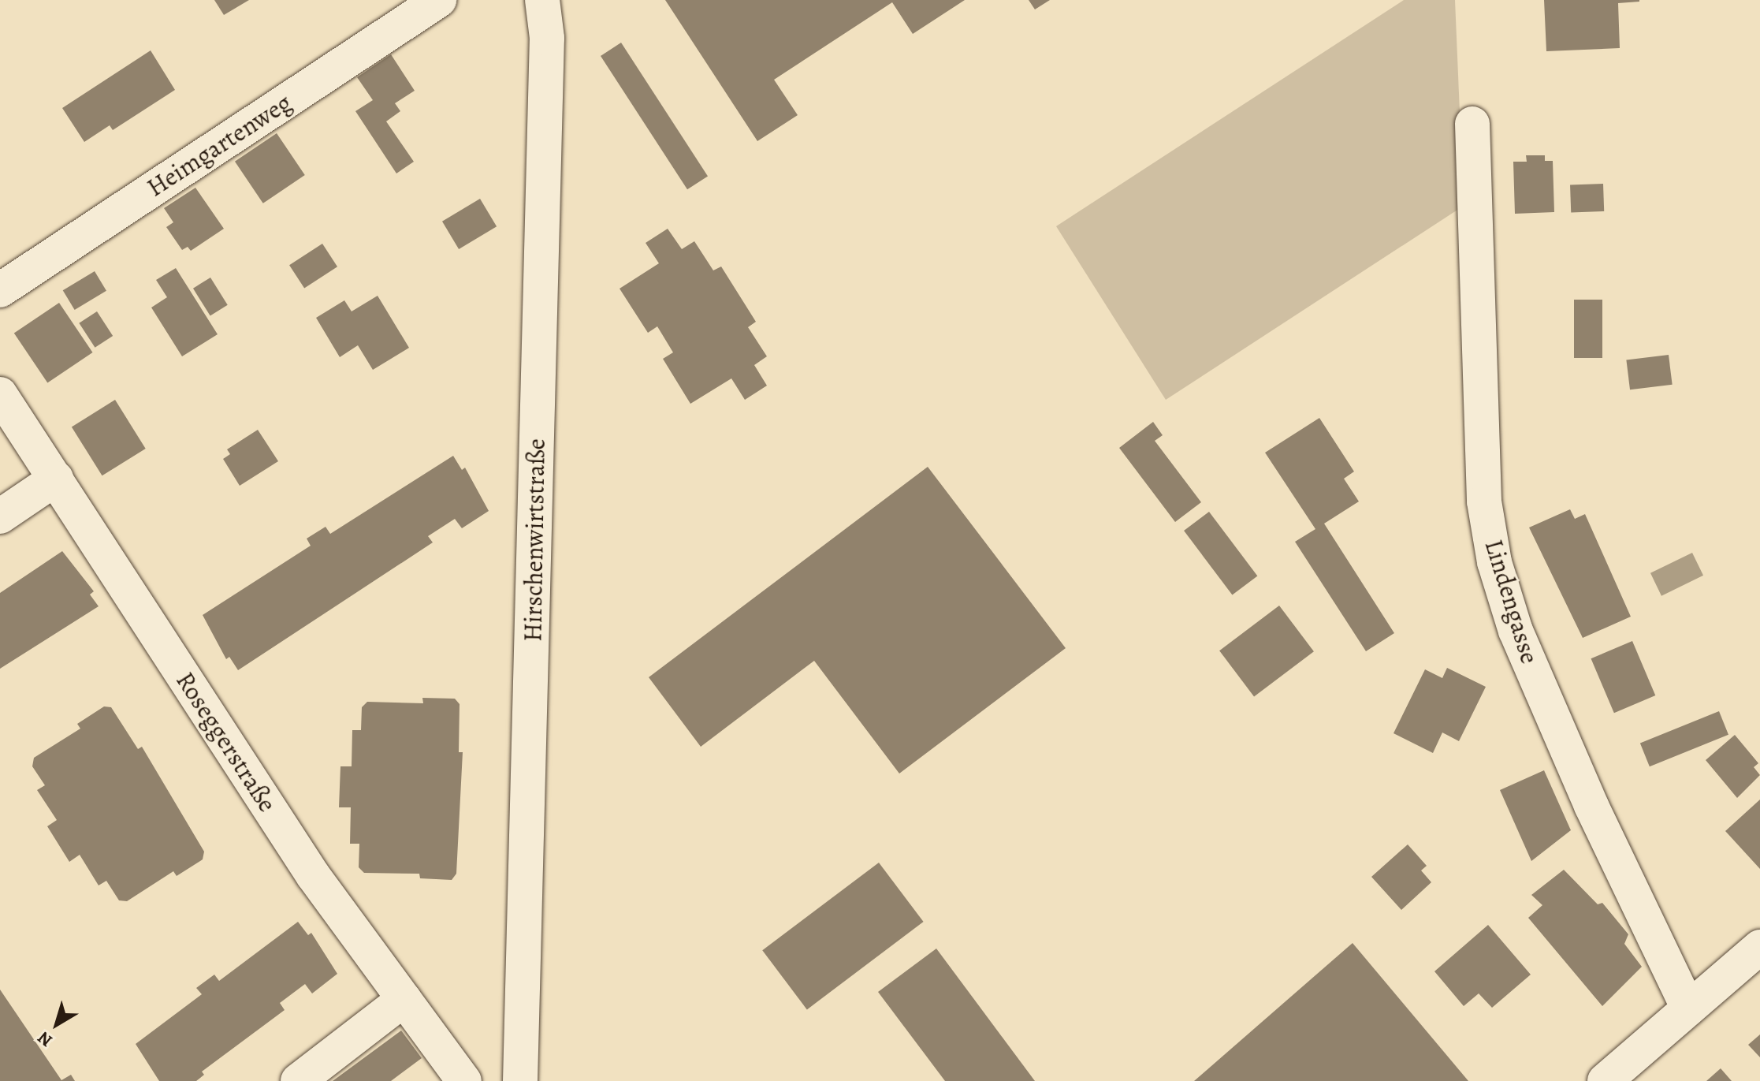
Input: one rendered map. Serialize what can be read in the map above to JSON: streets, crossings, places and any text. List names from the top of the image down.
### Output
{
  "streets": {
    "street": [
      "Heimgartenweg",
      "Hirschenwirtstraße",
      "Lindengasse",
      "Roseggerstraße"
    ]
  },
  "north": "bottom left"
}
